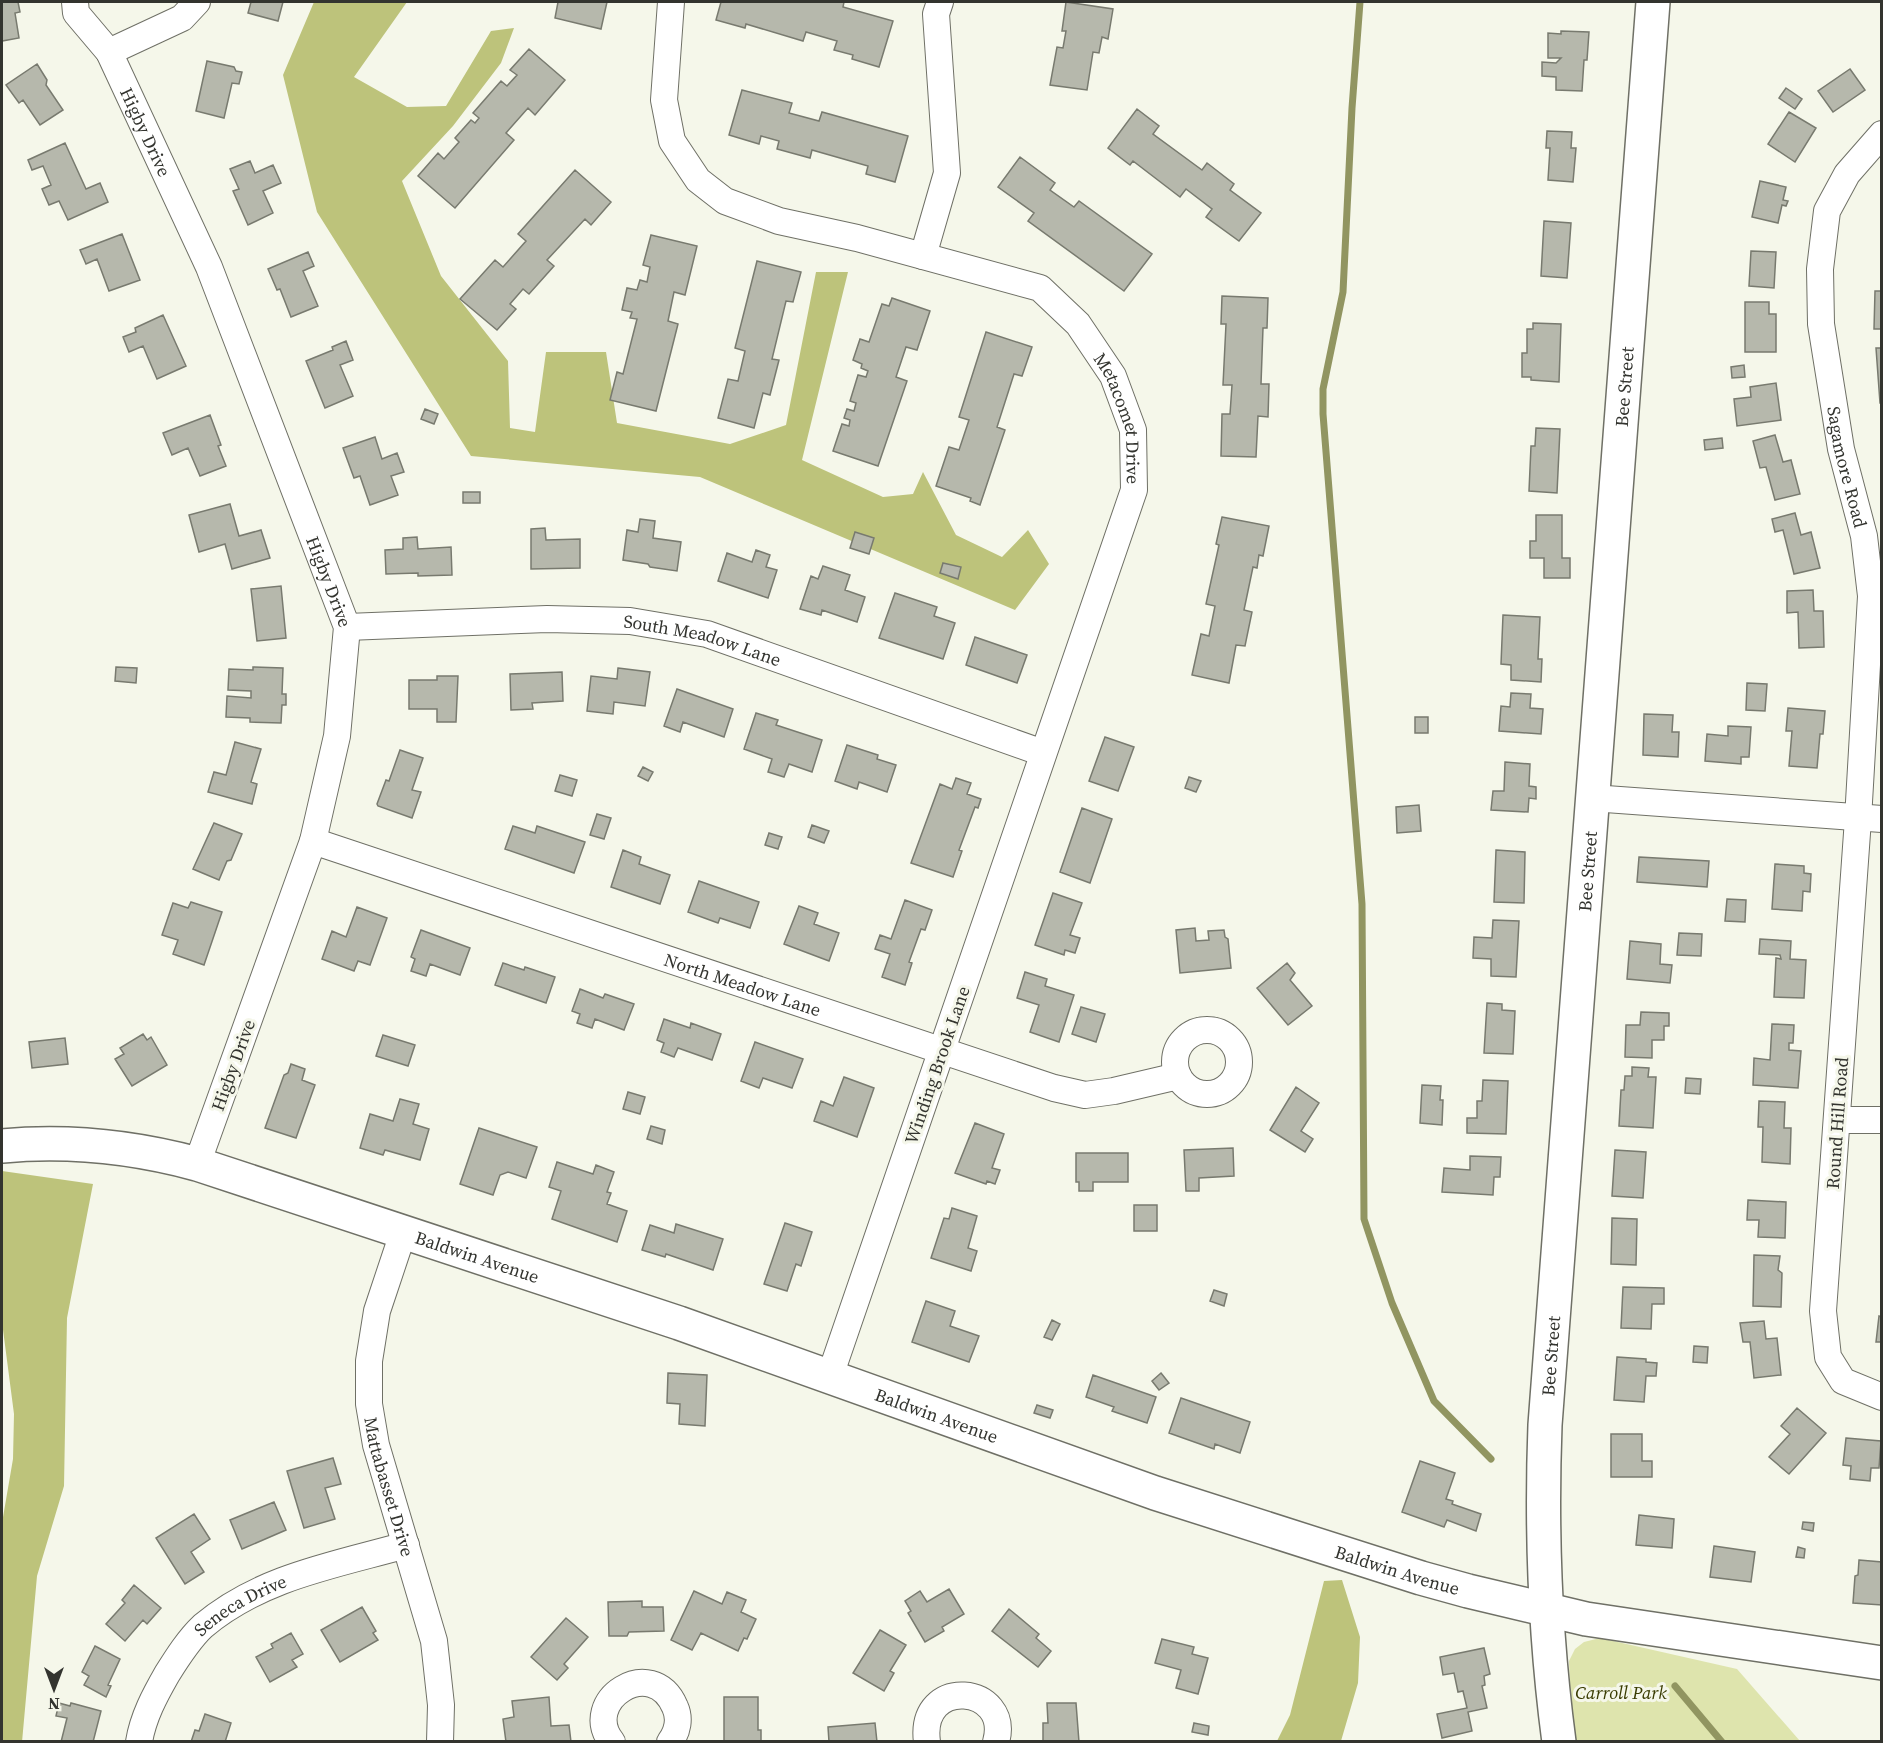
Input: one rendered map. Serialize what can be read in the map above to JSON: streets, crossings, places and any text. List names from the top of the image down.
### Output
{
  "streets": {
    "street": [
      "Higby Drive",
      "Bee Street",
      "Metacomet Drive",
      "Sagamore Road",
      "South Meadow Lane",
      "North Meadow Lane",
      "Winding Brook Lane",
      "Round Hill Road",
      "Baldwin Avenue",
      "Mattabasset Drive",
      "Seneca Drive"
    ]
  },
  "crossings": [
    ["Higby Drive", "South Meadow Lane"],
    ["Higby Drive", "North Meadow Lane"],
    ["Higby Drive", "Baldwin Avenue"],
    ["Bee Street", "Baldwin Avenue"],
    ["Metacomet Drive", "South Meadow Lane"],
    ["Metacomet Drive", "Winding Brook Lane"],
    ["Sagamore Road", "Round Hill Road"],
    ["South Meadow Lane", "Winding Brook Lane"],
    ["North Meadow Lane", "Winding Brook Lane"],
    ["Winding Brook Lane", "Baldwin Avenue"],
    ["Baldwin Avenue", "Mattabasset Drive"],
    ["Mattabasset Drive", "Seneca Drive"]
  ],
  "parks": ["Carroll Park"],
  "north": "bottom"
}
